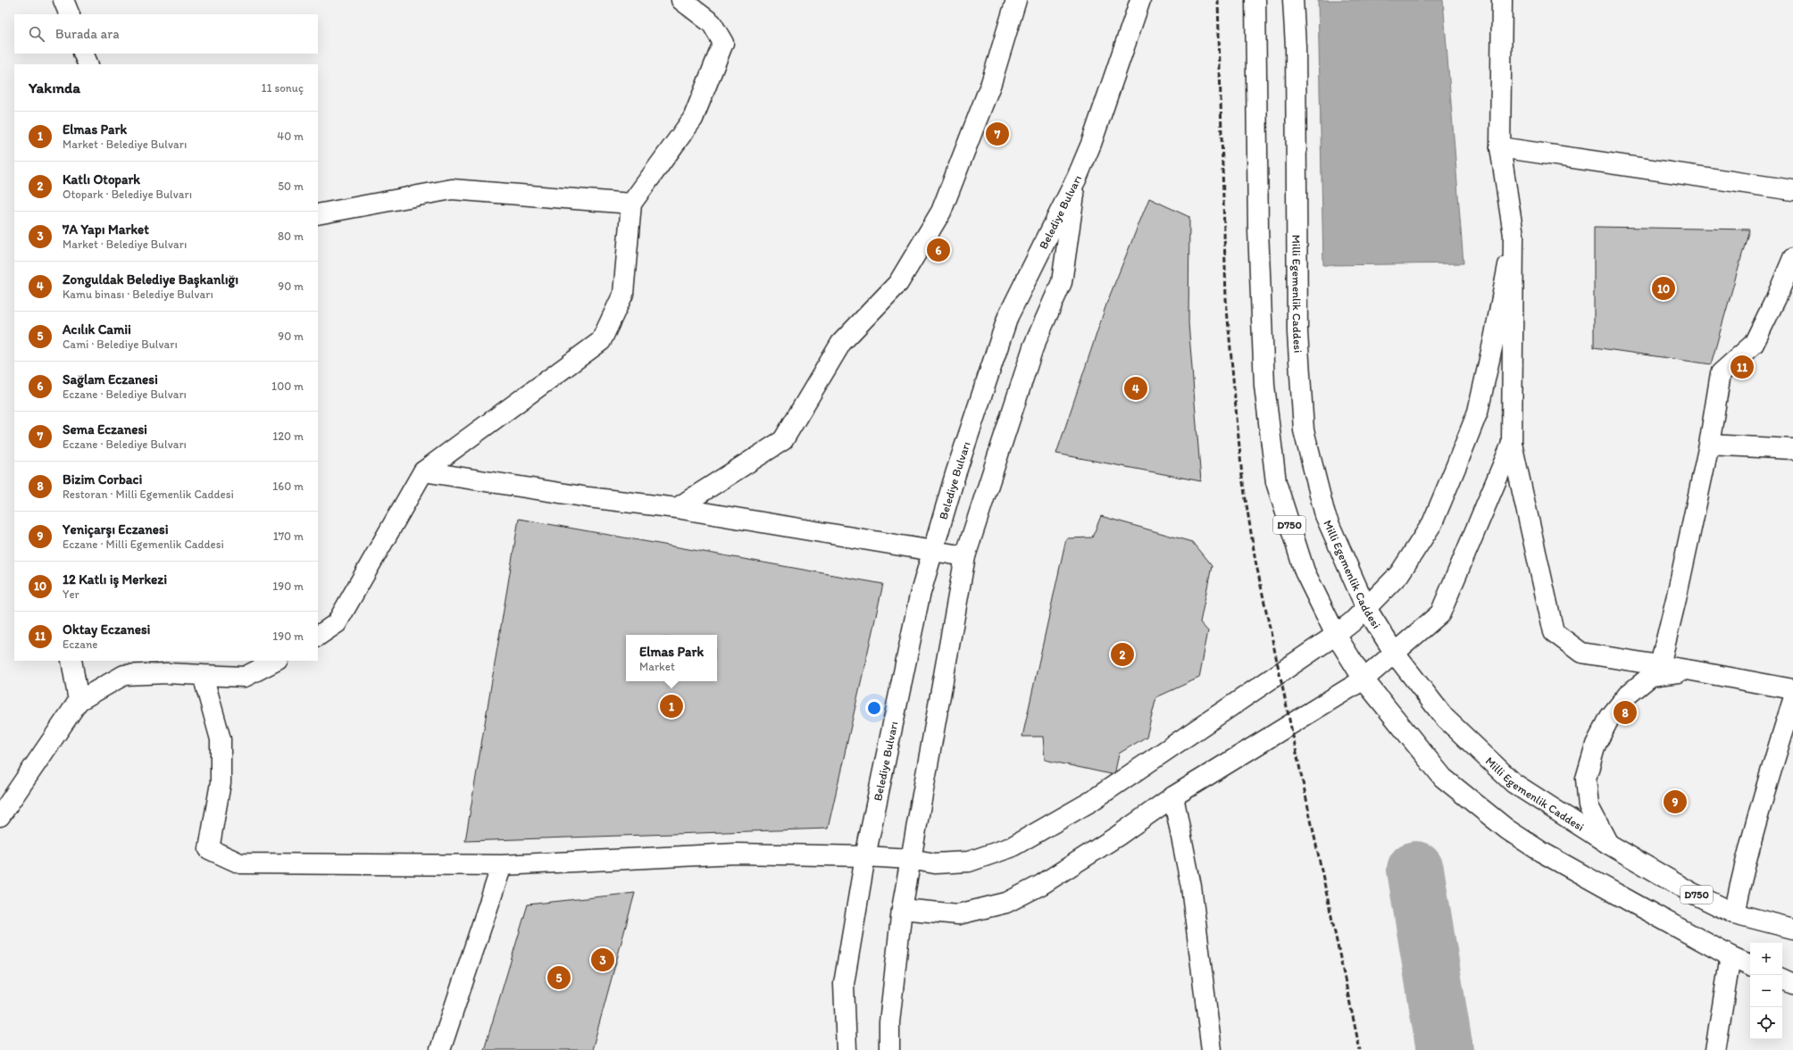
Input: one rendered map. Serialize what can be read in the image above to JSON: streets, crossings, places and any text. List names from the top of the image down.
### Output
{
  "streets": {
    "main road": ["Belediye Bulvarı", "Milli Egemenlik Caddesi", "D750"]
  },
  "page": {
    "search": "Burada ara",
    "heading": ["Yakında", "11 sonuç"],
    "list": [
      {
        "mark": "1",
        "name": "Elmas Park",
        "note": "Market · Belediye Bulvarı",
        "value": "40 m"
      },
      {
        "mark": "2",
        "name": "Katlı Otopark",
        "note": "Otopark · Belediye Bulvarı",
        "value": "50 m"
      },
      {
        "mark": "3",
        "name": "7A Yapı Market",
        "note": "Market · Belediye Bulvarı",
        "value": "80 m"
      },
      {
        "mark": "4",
        "name": "Zonguldak Belediye Başkanlığı",
        "note": "Kamu binası · Belediye Bulvarı",
        "value": "90 m"
      },
      {
        "mark": "5",
        "name": "Acılık Camii",
        "note": "Cami · Belediye Bulvarı",
        "value": "90 m"
      },
      {
        "mark": "6",
        "name": "Sağlam Eczanesi",
        "note": "Eczane · Belediye Bulvarı",
        "value": "100 m"
      },
      {
        "mark": "7",
        "name": "Sema Eczanesi",
        "note": "Eczane · Belediye Bulvarı",
        "value": "120 m"
      },
      {
        "mark": "8",
        "name": "Bizim Corbaci",
        "note": "Restoran · Milli Egemenlik Caddesi",
        "value": "160 m"
      },
      {
        "mark": "9",
        "name": "Yeniçarşı Eczanesi",
        "note": "Eczane · Milli Egemenlik Caddesi",
        "value": "170 m"
      },
      {
        "mark": "10",
        "name": "12 Katlı iş Merkezi",
        "note": "Yer",
        "value": "190 m"
      },
      {
        "mark": "11",
        "name": "Oktay Eczanesi",
        "note": "Eczane",
        "value": "190 m"
      }
    ],
    "pins": [
      "7",
      "6",
      "10",
      "11",
      "4",
      "2",
      "1",
      "8",
      "9",
      "3",
      "5"
    ],
    "popup": ["Elmas Park", "Market"],
    "map_buttons": ["+", "−"]
  }
}
